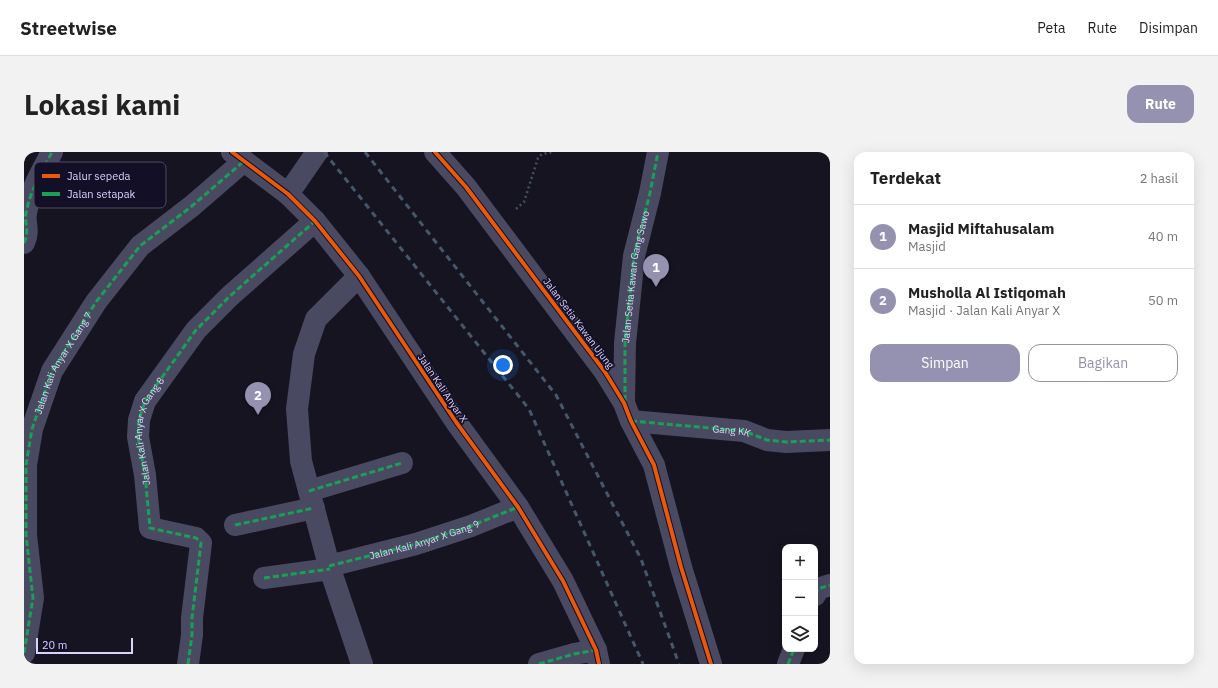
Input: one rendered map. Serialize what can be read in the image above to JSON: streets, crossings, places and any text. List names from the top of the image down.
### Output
{
  "streets": {
    "street": [
      "Jalan Setia Kawan Gang Sawo",
      "Jalan Setia Kawan Ujung",
      "Jalan Kali Anyar X Gang 7",
      "Jalan Kali Anyar X",
      "Gang KK",
      "Jalan Kali Anyar X Gang 8",
      "Jalan Kali Anyar X Gang 9"
    ]
  },
  "crossings": [
    ["Jalan Setia Kawan Gang Sawo", "Jalan Setia Kawan Ujung"],
    ["Jalan Setia Kawan Gang Sawo", "Gang KK"],
    ["Jalan Setia Kawan Ujung", "Gang KK"],
    ["Jalan Kali Anyar X Gang 7", "Jalan Kali Anyar X"],
    ["Jalan Kali Anyar X", "Jalan Kali Anyar X Gang 8"],
    ["Jalan Kali Anyar X", "Jalan Kali Anyar X Gang 9"]
  ],
  "legend": ["Jalur sepeda", "Jalan setapak"],
  "scale_bar": "20 m",
  "page": {
    "header": "Streetwise",
    "nav": ["Peta", "Rute", "Disimpan"],
    "buttons": [
      "Rute",
      ["Simpan", "Bagikan"]
    ],
    "title": "Lokasi kami",
    "heading": ["Terdekat", "2 hasil"],
    "list": [
      {
        "mark": "1",
        "name": "Masjid Miftahusalam",
        "note": "Masjid",
        "value": "40 m"
      },
      {
        "mark": "2",
        "name": "Musholla Al Istiqomah",
        "note": "Masjid · Jalan Kali Anyar X",
        "value": "50 m"
      }
    ],
    "pins": ["1", "2"],
    "map_buttons": ["+", "−"],
    "scale": "20 m"
  }
}
